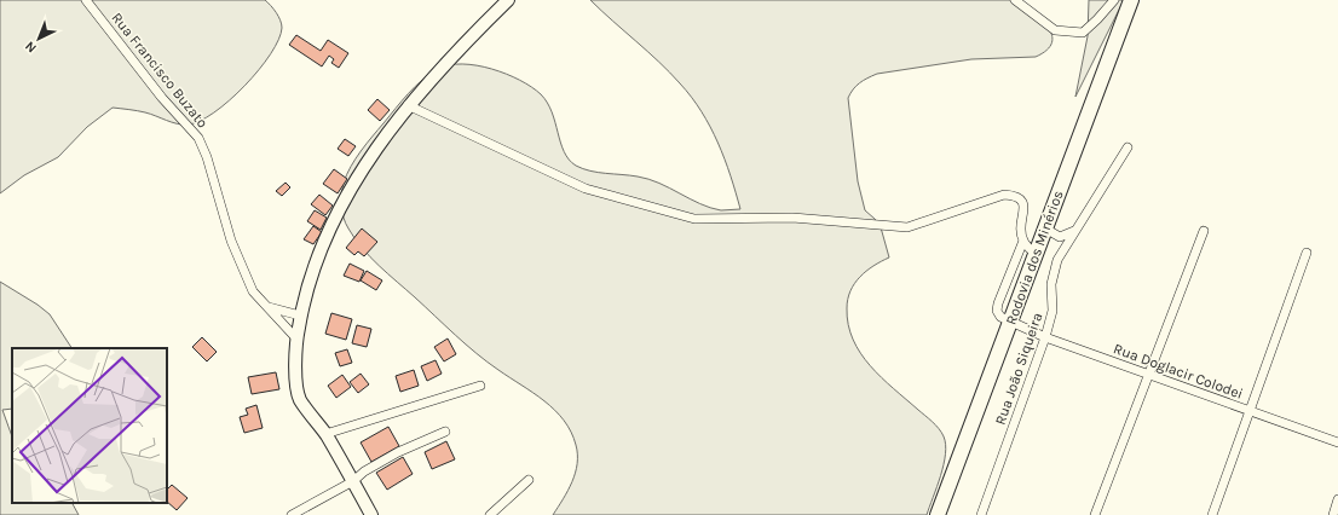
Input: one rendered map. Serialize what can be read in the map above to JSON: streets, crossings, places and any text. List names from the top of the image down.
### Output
{
  "streets": {
    "main road": ["Rodovia dos Minérios"],
    "street": ["Rua Francisco Buzato", "Rua João Siqueira", "Rua Doglacir Colodei"]
  },
  "crossings": [
    ["Rodovia dos Minérios", "Rua Doglacir Colodei"],
    ["Rua João Siqueira", "Rua Doglacir Colodei"]
  ],
  "north": "bottom left"
}
